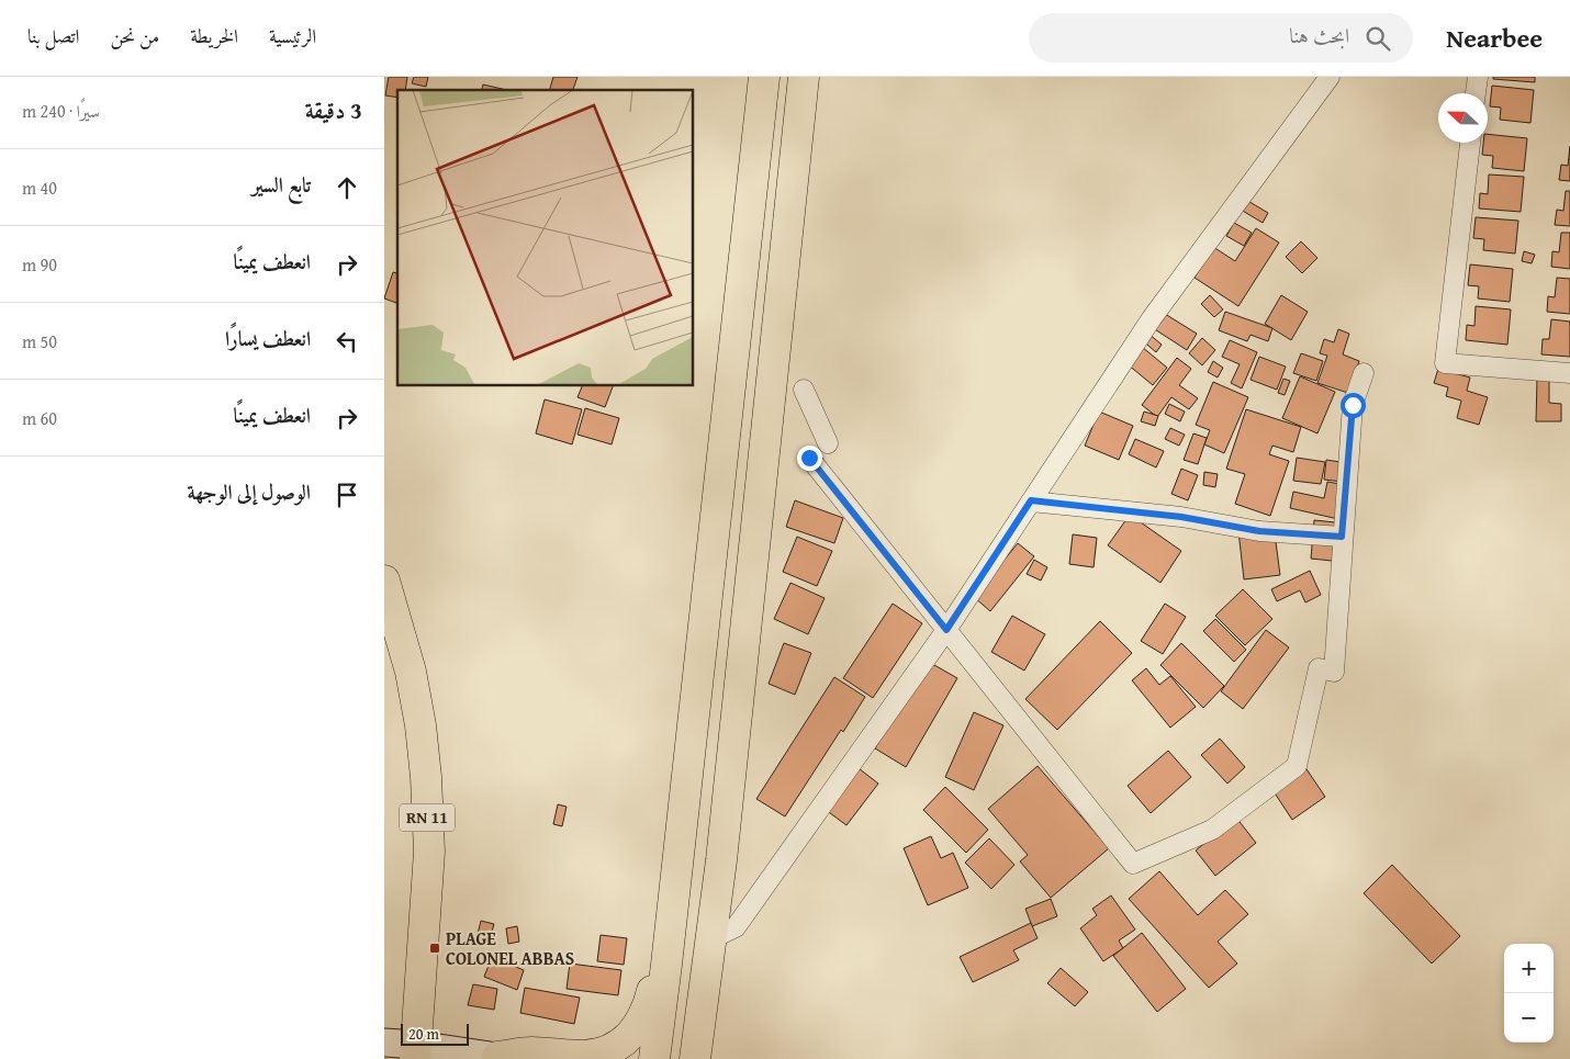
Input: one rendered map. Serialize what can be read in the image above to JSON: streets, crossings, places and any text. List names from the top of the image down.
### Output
{
  "streets": {
    "main road": ["RN 11"]
  },
  "places": {
    "transit": ["PLAGE COLONEL ABBAS"]
  },
  "scale_bar": "20 m",
  "north": "left",
  "page": {
    "header": "Nearbee",
    "search": "ابحث هنا",
    "nav": [
      "الرئيسية",
      "الخريطة",
      "من نحن",
      "اتصل بنا"
    ],
    "heading": ["3 دقيقة", "سيرًا · 240 m"],
    "list": [
      ["تابع السير", "40 m"],
      ["انعطف يمينًا", "90 m"],
      ["انعطف يسارًا", "50 m"],
      ["انعطف يمينًا", "60 m"],
      "الوصول إلى الوجهة"
    ],
    "map_buttons": ["+", "−"],
    "scale": "20 m"
  }
}
